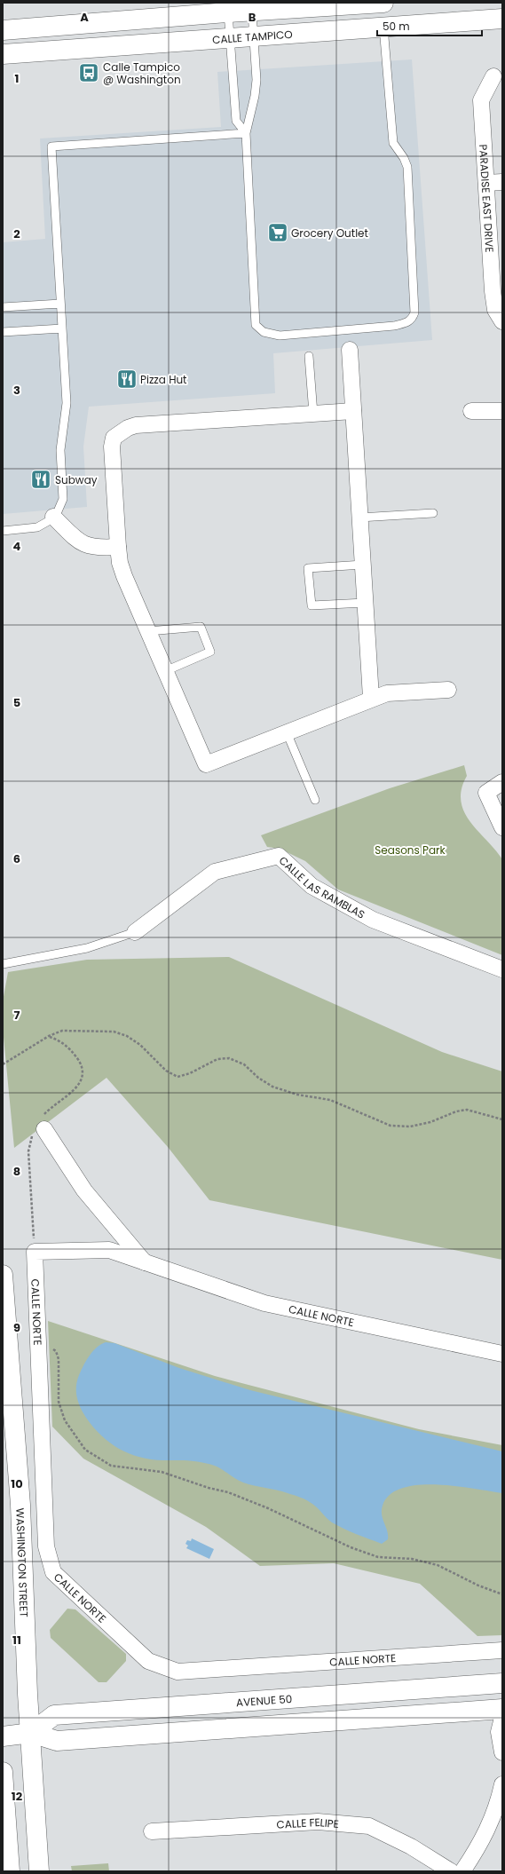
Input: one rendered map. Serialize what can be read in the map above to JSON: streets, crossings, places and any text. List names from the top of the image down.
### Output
{
  "streets": {
    "main road": ["CALLE TAMPICO", "WASHINGTON STREET", "AVENUE 50"],
    "street": [
      "PARADISE EAST DRIVE",
      "CALLE LAS RAMBLAS",
      "CALLE NORTE",
      "CALLE FELIPE"
    ]
  },
  "crossings": [
    ["WASHINGTON STREET", "AVENUE 50"]
  ],
  "parks": ["Seasons Park"],
  "places": {
    "bus stop": ["Calle Tampico @ Washington"],
    "supermarket": ["Grocery Outlet"],
    "restaurant": ["Pizza Hut", "Subway"]
  },
  "scale_bar": "50 m",
  "grid": {
    "columns": ["A", "B"],
    "rows": [
      "1",
      "2",
      "3",
      "4",
      "5",
      "6",
      "7",
      "8",
      "9",
      "10",
      "11",
      "12"
    ]
  }
}
